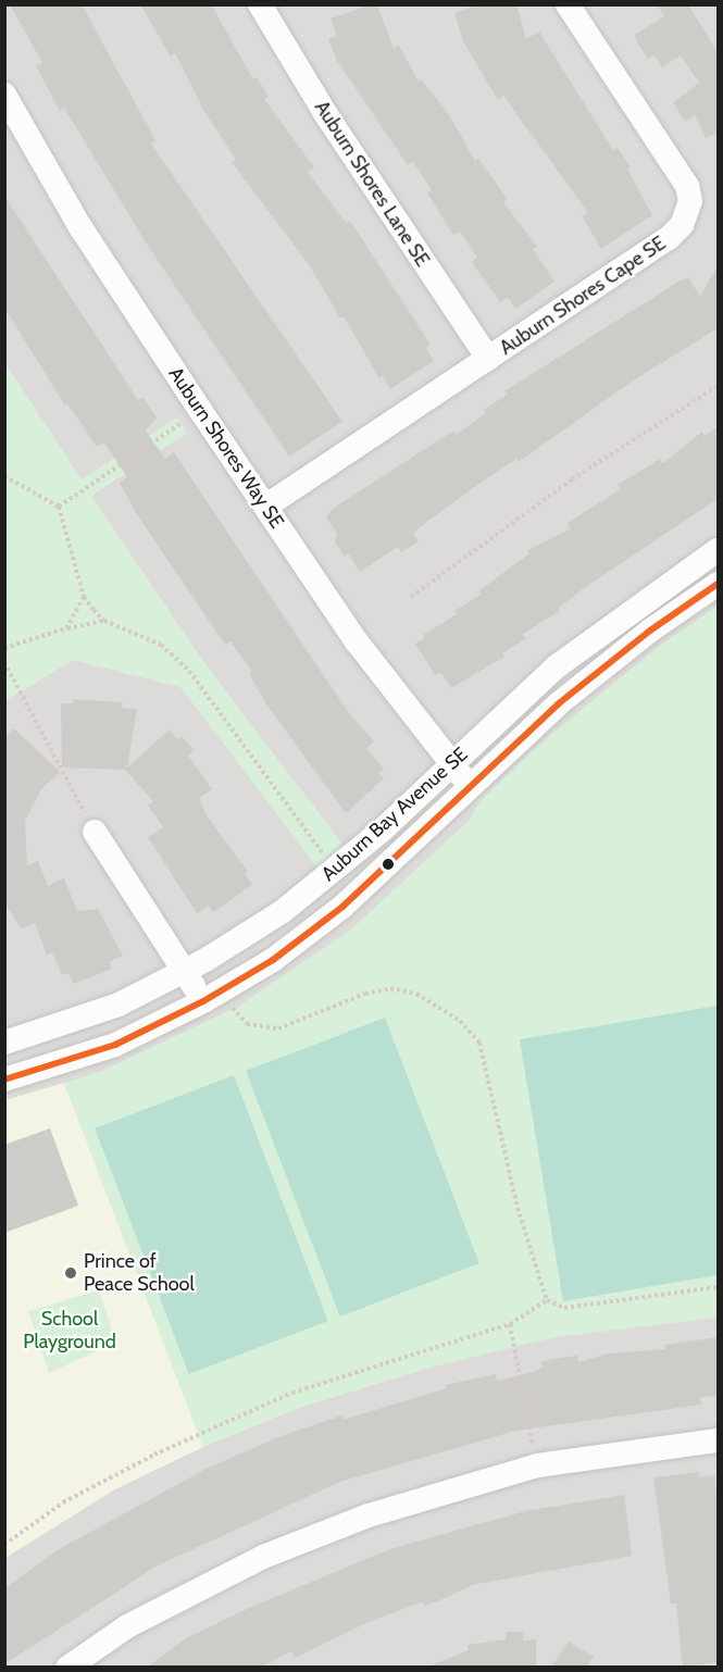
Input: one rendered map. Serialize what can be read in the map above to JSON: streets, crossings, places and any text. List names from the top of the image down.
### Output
{
  "streets": {
    "street": [
      "Auburn Shores Lane SE",
      "Auburn Shores Cape SE",
      "Auburn Shores Way SE",
      "Auburn Bay Avenue SE"
    ]
  },
  "crossings": [
    ["Auburn Shores Lane SE", "Auburn Shores Cape SE"],
    ["Auburn Shores Cape SE", "Auburn Shores Way SE"],
    ["Auburn Shores Way SE", "Auburn Bay Avenue SE"]
  ],
  "parks": ["School Playground"],
  "places": ["Prince of Peace School"]
}
